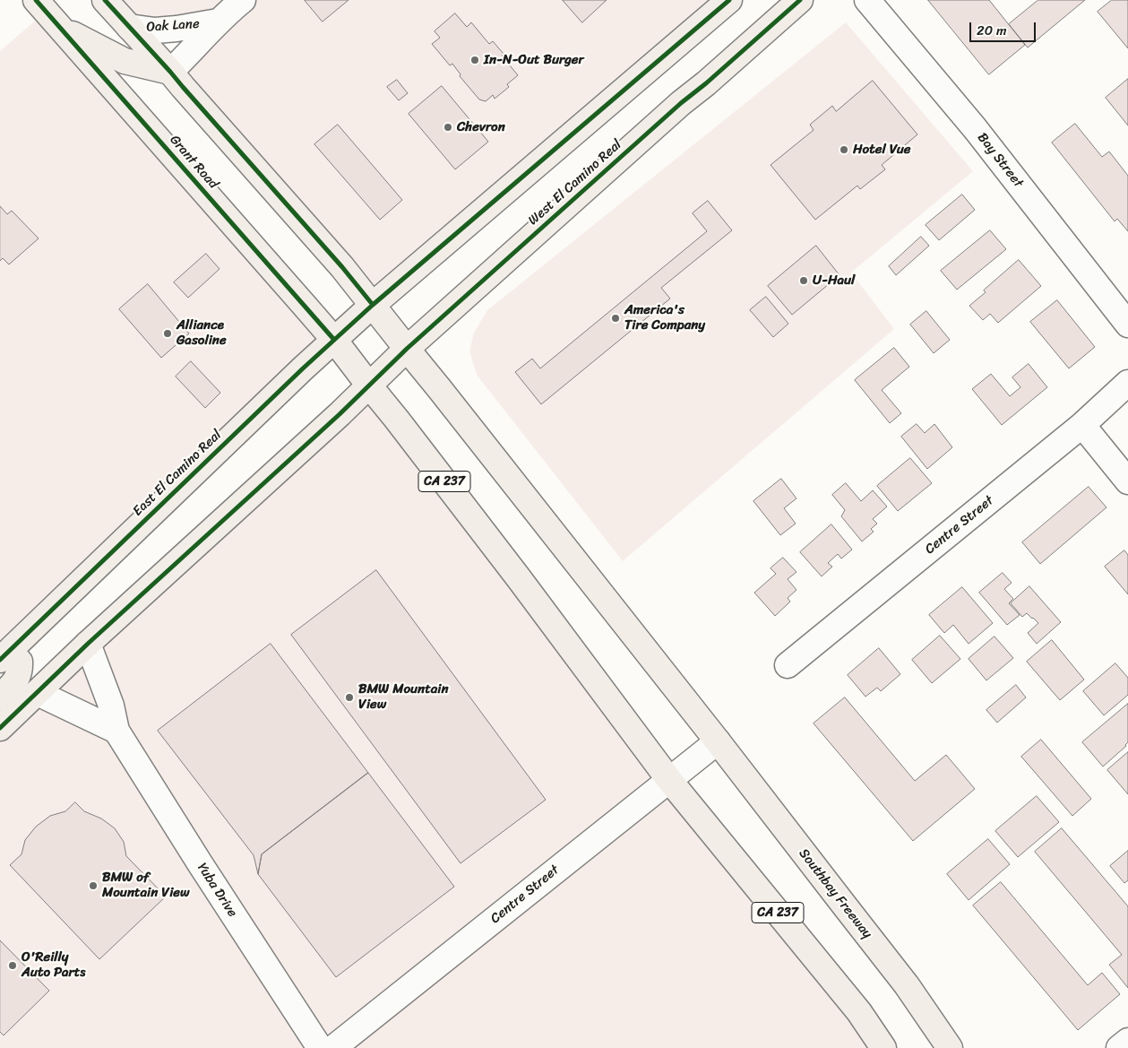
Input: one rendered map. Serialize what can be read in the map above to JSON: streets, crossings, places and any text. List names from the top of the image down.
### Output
{
  "streets": {
    "main road": [
      "Grant Road",
      "West El Camino Real",
      "East El Camino Real",
      "CA 237",
      "Southbay Freeway"
    ],
    "street": [
      "Oak Lane",
      "Bay Street",
      "Centre Street",
      "Yuba Drive"
    ]
  },
  "crossings": [
    ["Grant Road", "West El Camino Real"],
    ["Grant Road", "East El Camino Real"],
    ["Grant Road", "CA 237"],
    ["West El Camino Real", "CA 237"],
    ["West El Camino Real", "Southbay Freeway"],
    ["CA 237", "Centre Street"],
    ["Centre Street", "Southbay Freeway"]
  ],
  "places": [
    "In-N-Out Burger",
    "Chevron",
    "Hotel Vue",
    "U-Haul",
    "America's Tire Company",
    "Alliance Gasoline",
    "BMW Mountain View",
    "BMW of Mountain View",
    "O'Reilly Auto Parts"
  ],
  "scale_bar": "20 m"
}
